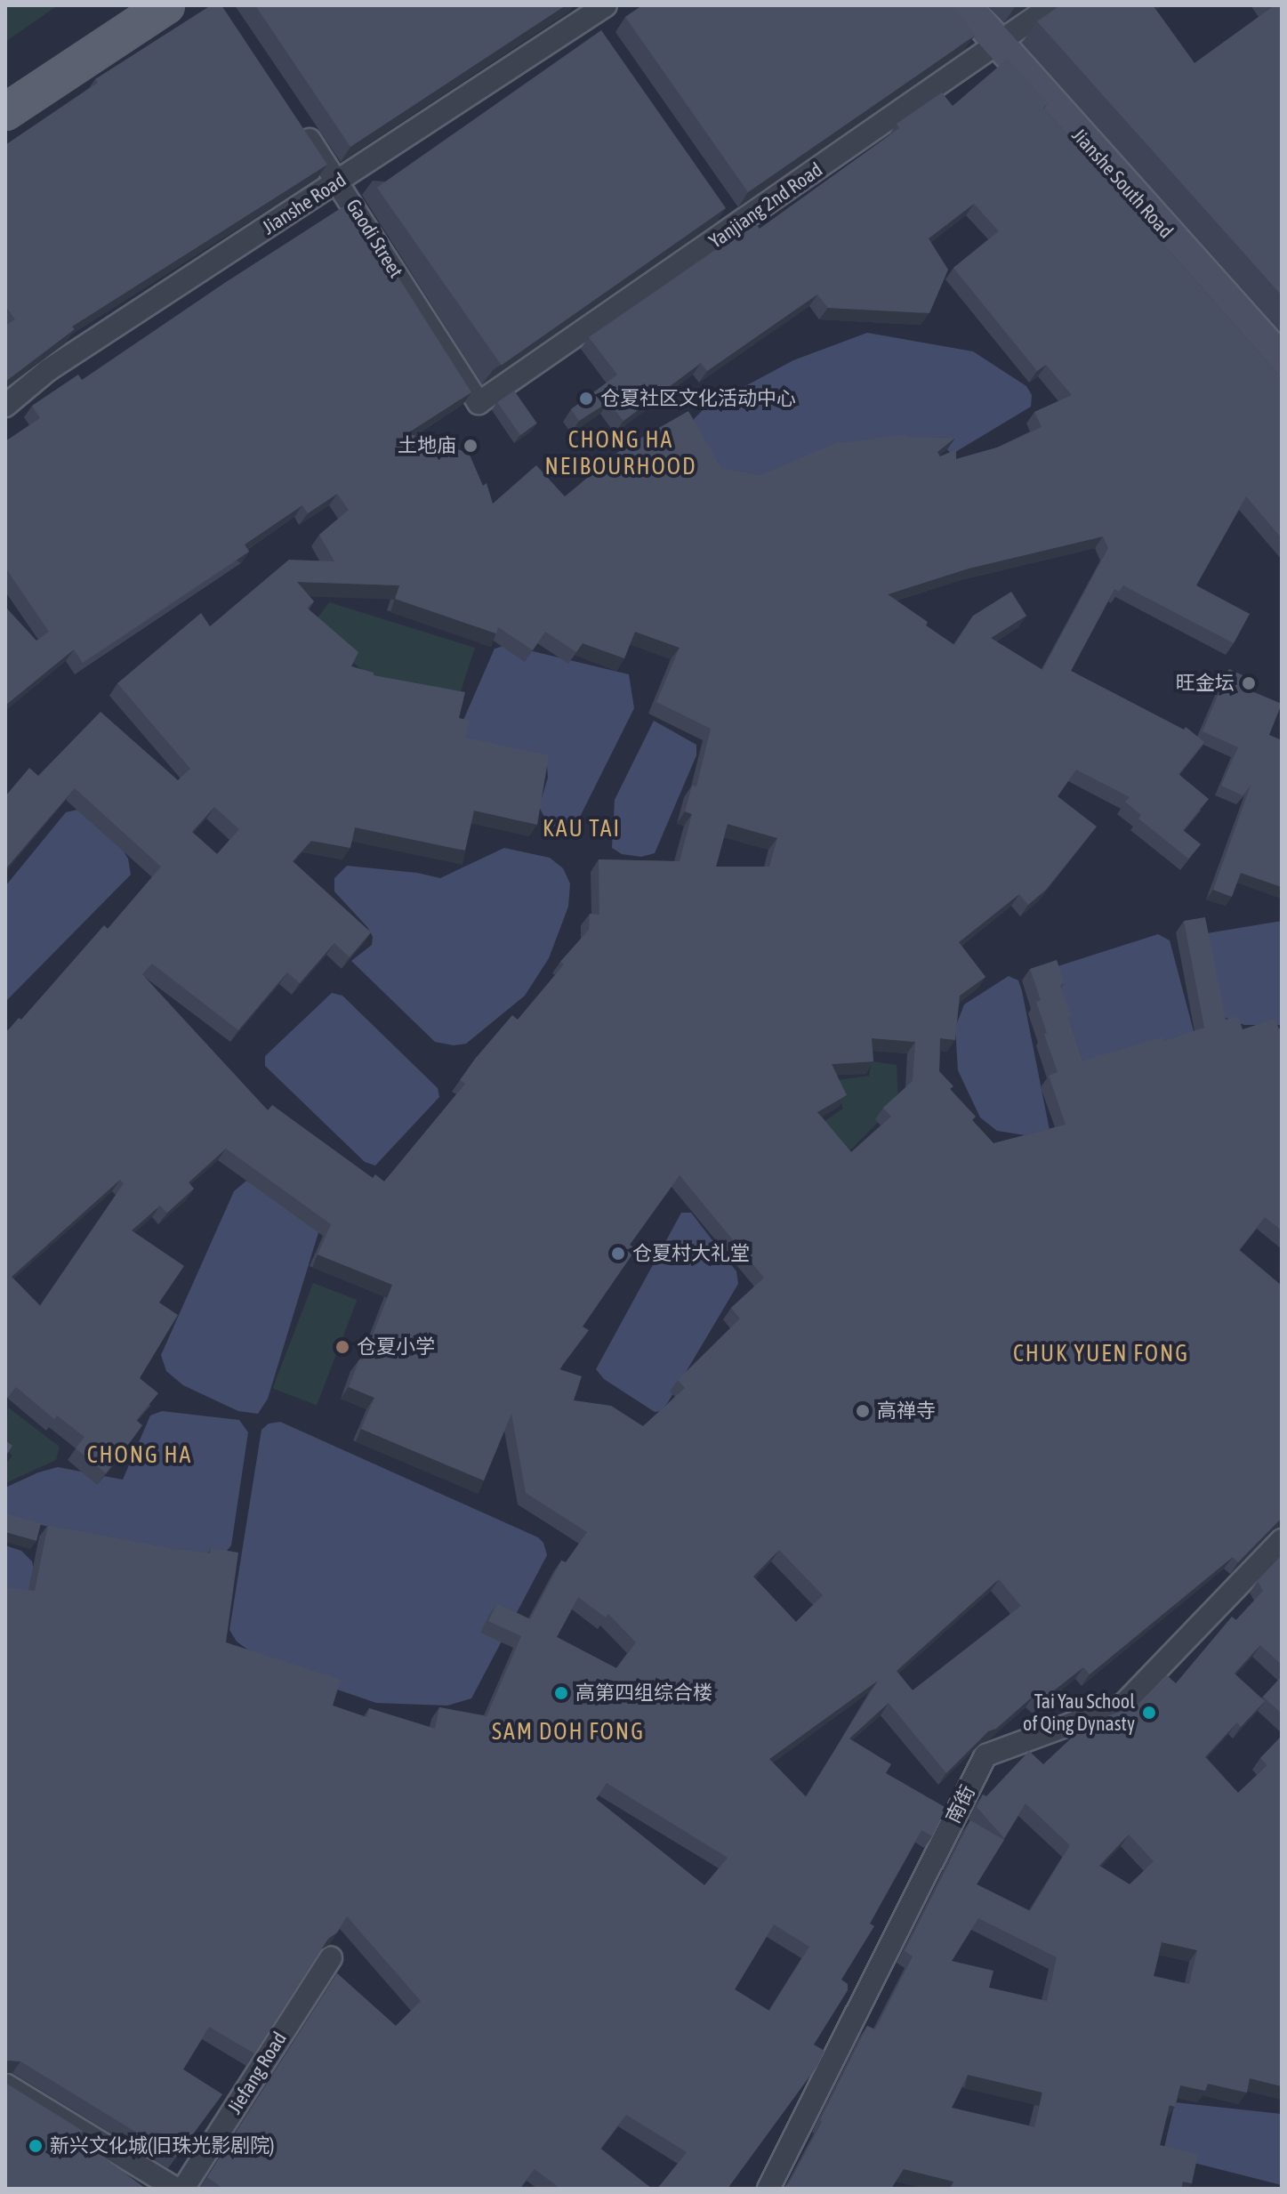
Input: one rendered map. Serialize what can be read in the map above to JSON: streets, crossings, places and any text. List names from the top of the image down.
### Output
{
  "streets": {
    "street": [
      "Jianshe South Road",
      "Jianshe Road",
      "Yanjiang 2nd Road",
      "Gaodi Street",
      "南街",
      "Jiefang Road"
    ]
  },
  "crossings": [
    ["Jianshe South Road", "Yanjiang 2nd Road"],
    ["Jianshe Road", "Gaodi Street"],
    ["Yanjiang 2nd Road", "Gaodi Street"]
  ],
  "districts": [
    "CHONG HA NEIBOURHOOD",
    "KAU TAI",
    "CHUK YUEN FONG",
    "CHONG HA",
    "SAM DOH FONG"
  ],
  "places": [
    "仓夏社区文化活动中心",
    "土地庙",
    "旺金坛",
    "仓夏村大礼堂",
    "仓夏小学",
    "高禅寺",
    "高第四组综合楼",
    "Tai Yau School of Qing Dynasty",
    "新兴文化城(旧珠光影剧院)"
  ]
}
